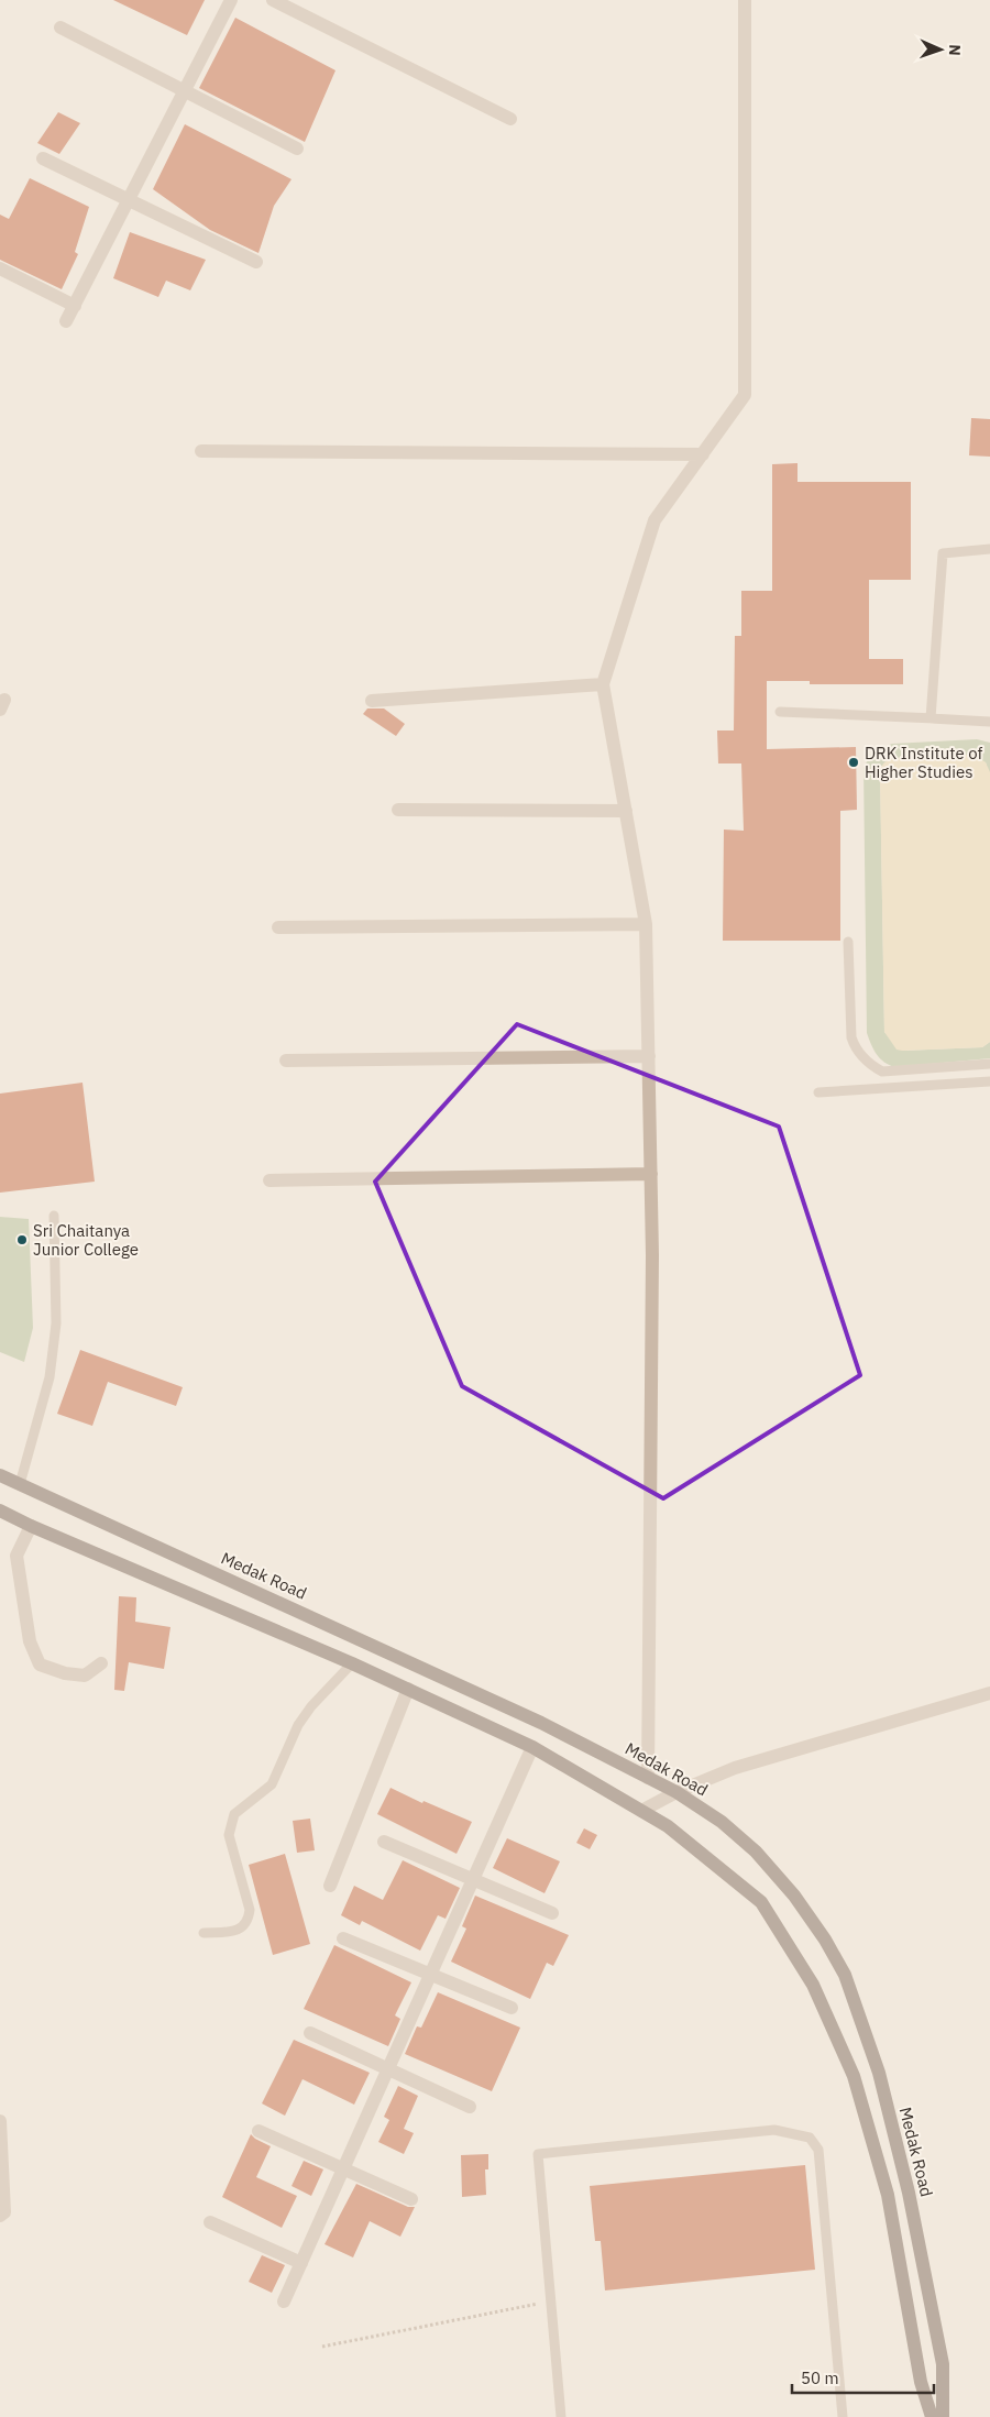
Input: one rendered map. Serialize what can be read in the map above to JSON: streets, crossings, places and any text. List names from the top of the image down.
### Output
{
  "streets": {
    "main road": ["Medak Road"]
  },
  "places": ["DRK Institute of Higher Studies", "Sri Chaitanya Junior College"],
  "scale_bar": "50 m",
  "north": "right"
}
